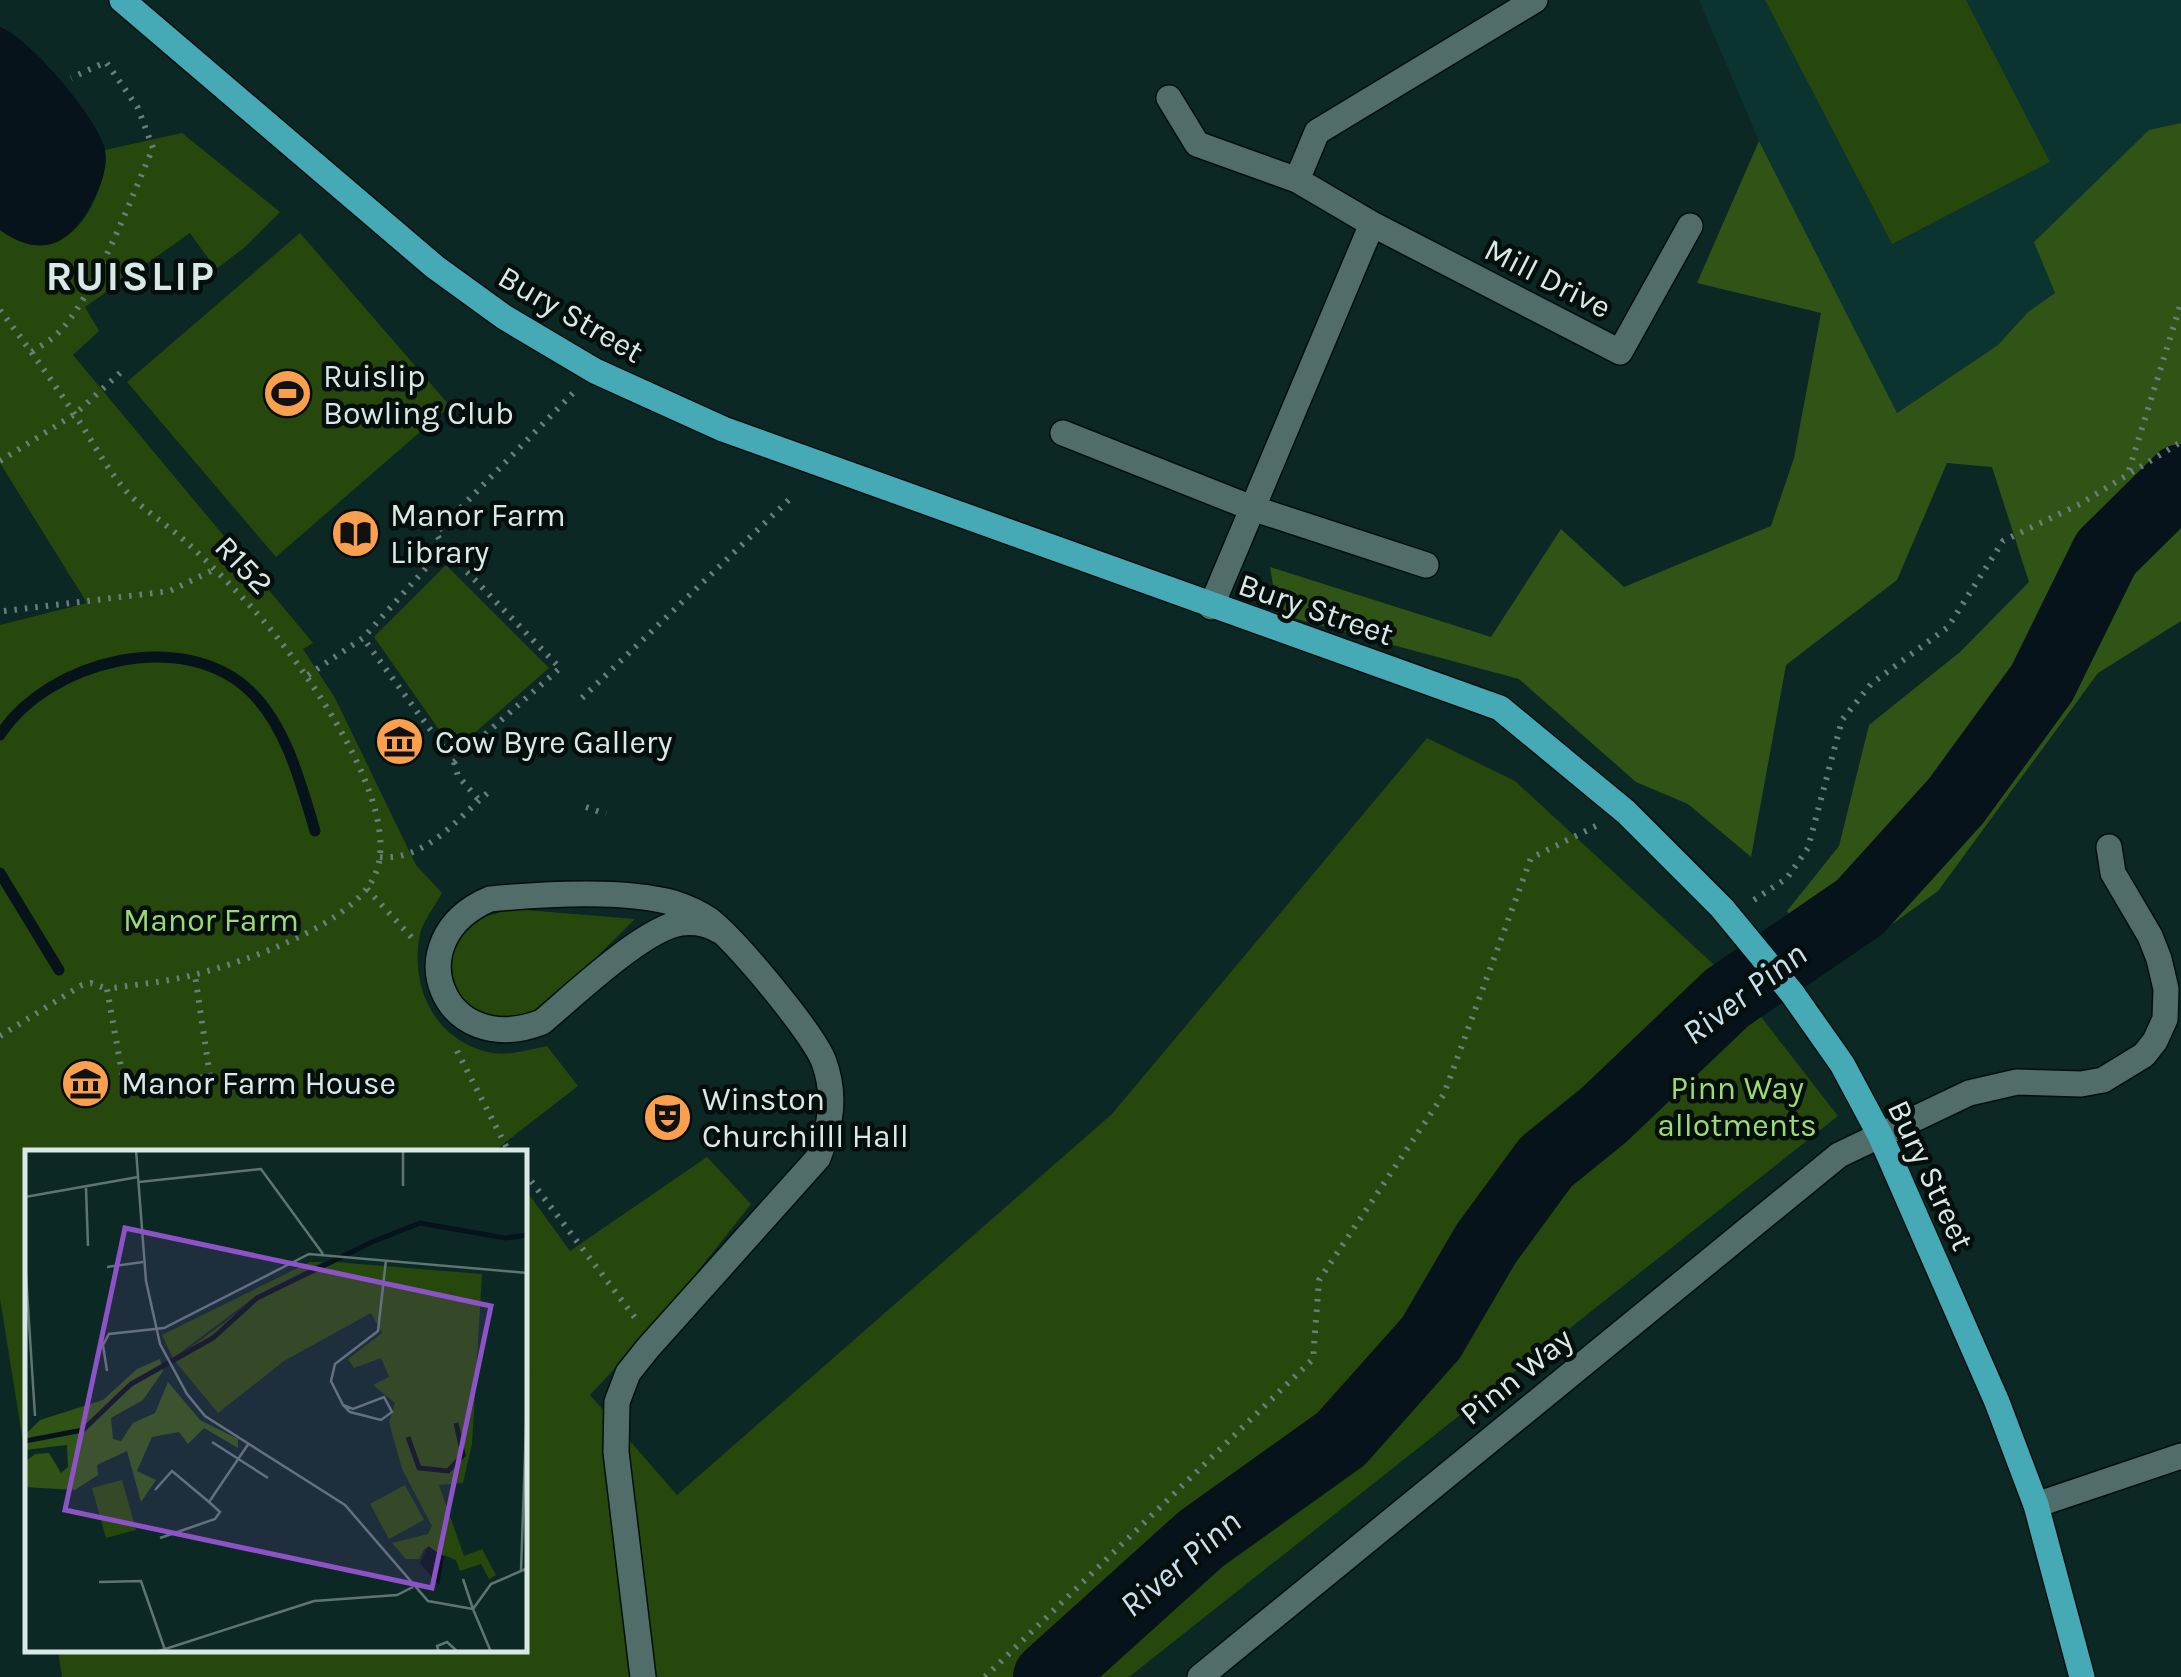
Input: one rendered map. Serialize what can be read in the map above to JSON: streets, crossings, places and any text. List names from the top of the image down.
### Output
{
  "streets": {
    "main road": ["Bury Street"],
    "street": ["Mill Drive", "Pinn Way"],
    "path": ["R152"]
  },
  "crossings": [
    ["Bury Street", "Pinn Way"]
  ],
  "districts": ["RUISLIP"],
  "water": ["River Pinn"],
  "parks": ["Manor Farm", "Pinn Way allotments"],
  "places": {
    "sports": ["Ruislip Bowling Club"],
    "library": ["Manor Farm Library"],
    "museum": ["Cow Byre Gallery", "Manor Farm House"],
    "theatre": ["Winston Churchilll Hall"]
  }
}
